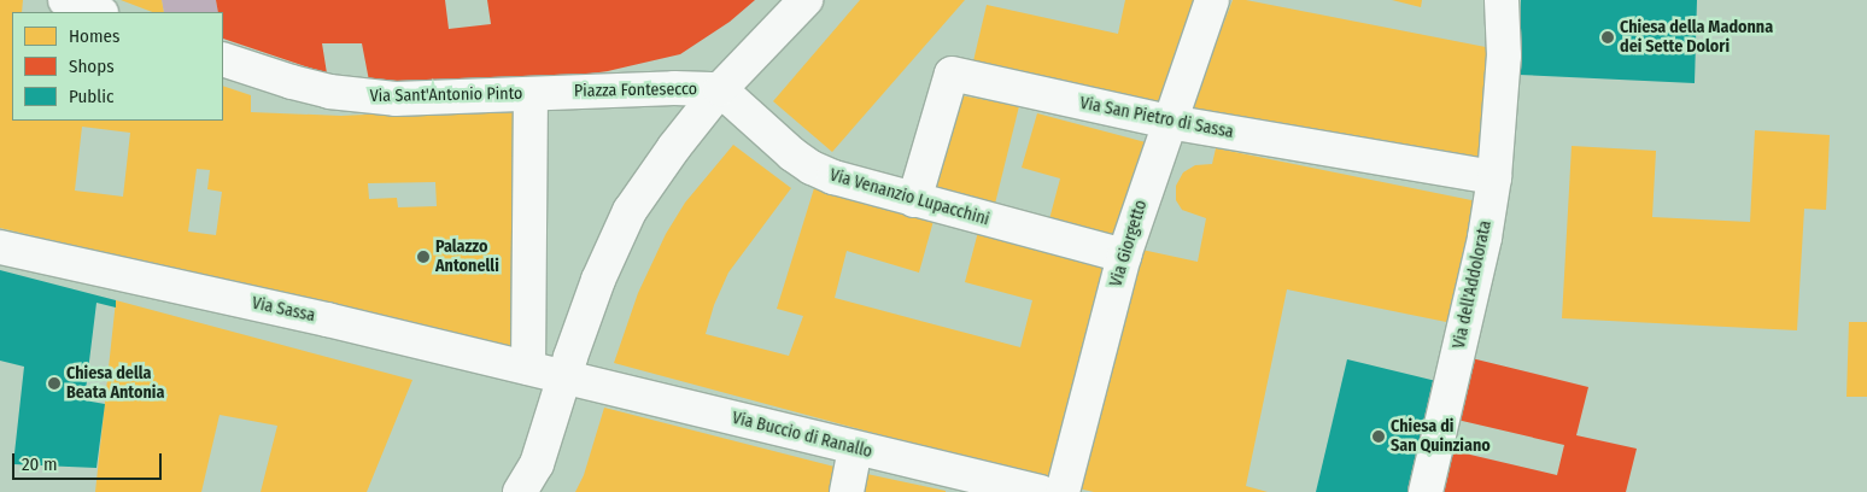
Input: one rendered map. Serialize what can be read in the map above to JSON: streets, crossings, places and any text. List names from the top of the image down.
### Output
{
  "streets": {
    "street": [
      "Piazza Fontesecco",
      "Via Sant'Antonio Pinto",
      "Via San Pietro di Sassa",
      "Via Venanzio Lupacchini",
      "Via Giorgetto",
      "Via dell'Addolorata",
      "Via Sassa",
      "Via Buccio di Ranallo"
    ]
  },
  "crossings": [
    ["Piazza Fontesecco", "Via Sant'Antonio Pinto"],
    ["Piazza Fontesecco", "Via Venanzio Lupacchini"],
    ["Piazza Fontesecco", "Via Sassa"],
    ["Piazza Fontesecco", "Via Buccio di Ranallo"],
    ["Via San Pietro di Sassa", "Via Venanzio Lupacchini"],
    ["Via San Pietro di Sassa", "Via Giorgetto"],
    ["Via San Pietro di Sassa", "Via dell'Addolorata"],
    ["Via Venanzio Lupacchini", "Via Giorgetto"],
    ["Via Sassa", "Via Buccio di Ranallo"]
  ],
  "places": [
    "Chiesa della Madonna dei Sette Dolori",
    "Palazzo Antonelli",
    "Chiesa della Beata Antonia",
    "Chiesa di San Quinziano"
  ],
  "legend": ["Homes", "Shops", "Public"],
  "scale_bar": "20 m"
}
